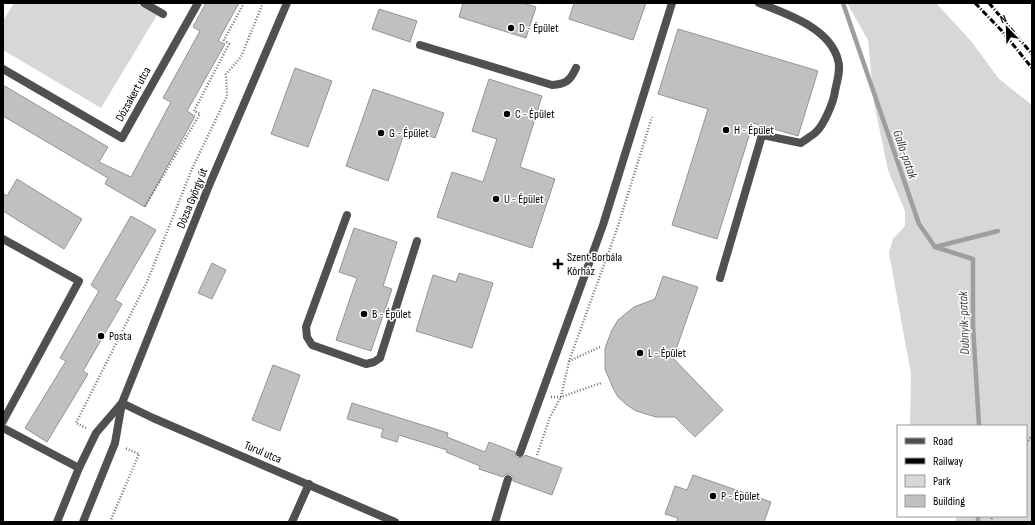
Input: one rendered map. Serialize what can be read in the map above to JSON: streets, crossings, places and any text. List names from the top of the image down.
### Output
{
  "streets": {
    "street": ["Dózsakert utca", "Dózsa György út", "Turul utca"]
  },
  "crossings": [
    ["Dózsa György út", "Turul utca"]
  ],
  "water": ["Galla-patak", "Dubnyik-patak"],
  "places": {
    "other": [
      "D - Épület",
      "C - Épület",
      "H - Épület",
      "G - Épület",
      "U - Épület",
      "B - Épület",
      "Posta",
      "L - Épület",
      "P - Épület"
    ],
    "health": ["Szent Borbála Kórház"]
  },
  "legend": [
    "Road",
    "Railway",
    "Park",
    "Building"
  ],
  "north": "top left"
}
